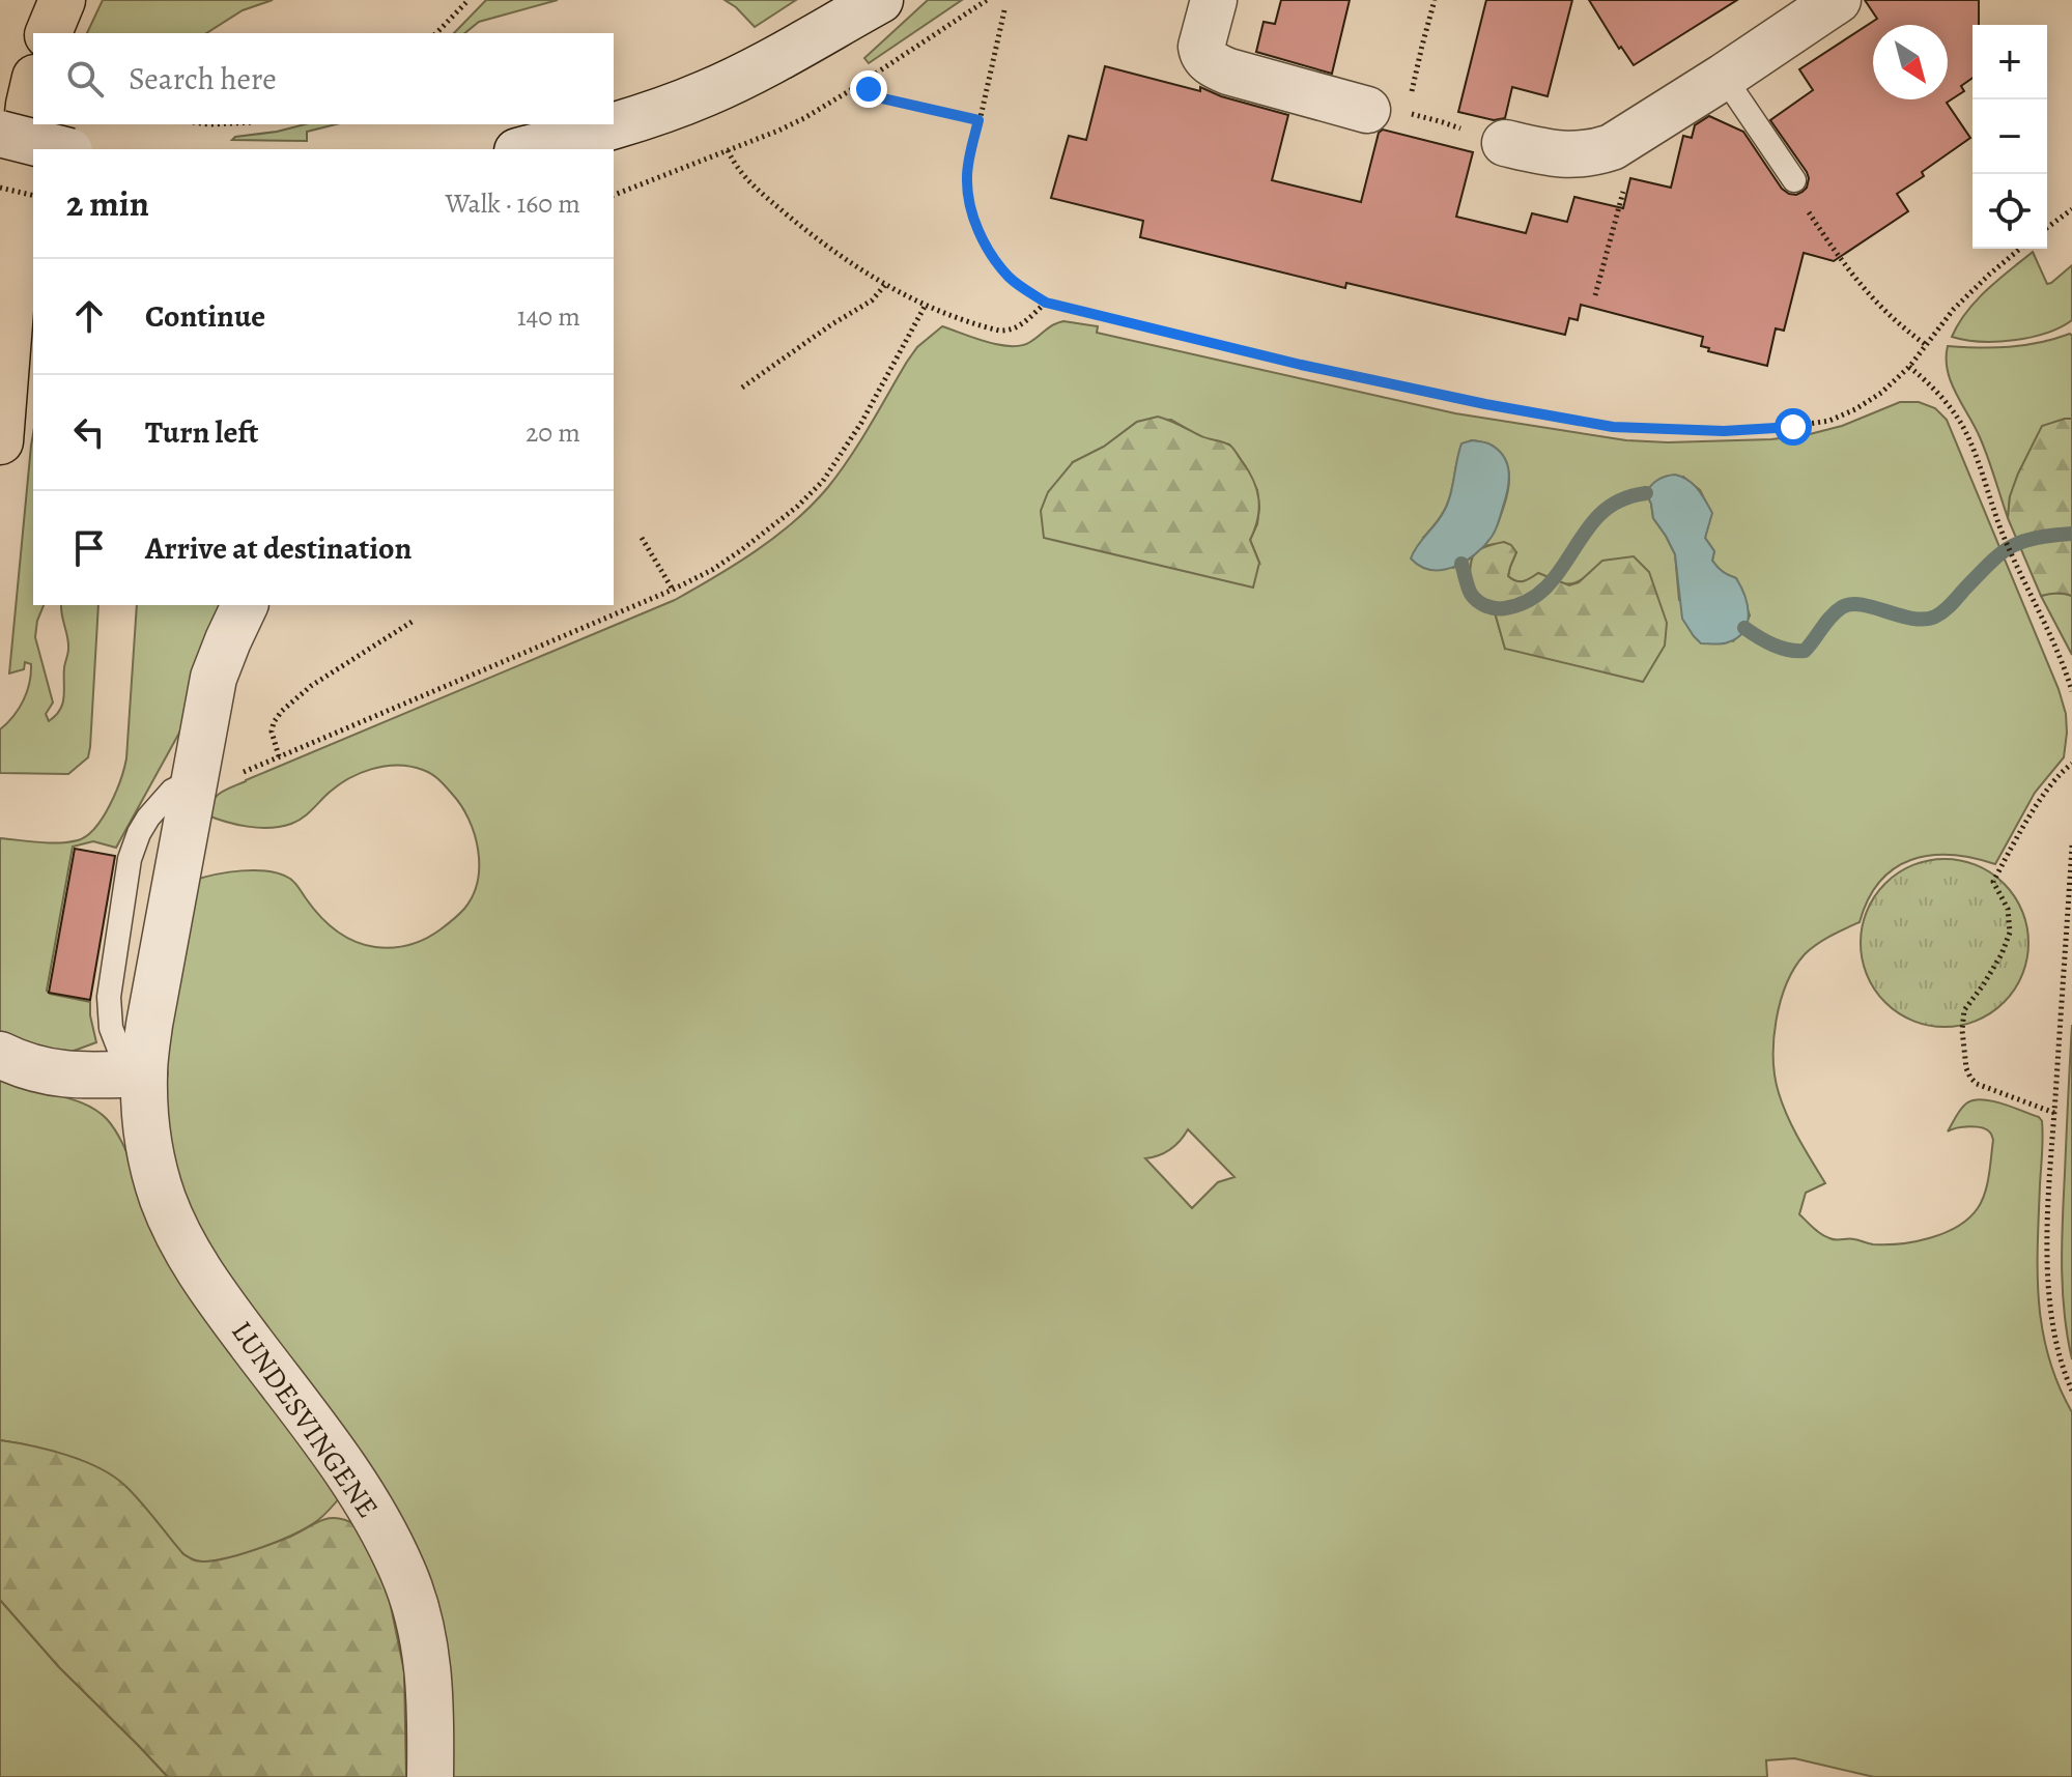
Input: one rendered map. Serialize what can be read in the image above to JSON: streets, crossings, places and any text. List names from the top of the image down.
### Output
{
  "streets": {
    "street": ["LUNDESVINGENE"]
  },
  "north": "bottom right",
  "page": {
    "map_buttons": ["+", "−"],
    "search": "Search here",
    "heading": ["2 min", "Walk · 160 m"],
    "list": [
      ["Continue", "140 m"],
      ["Turn left", "20 m"],
      "Arrive at destination"
    ]
  }
}
